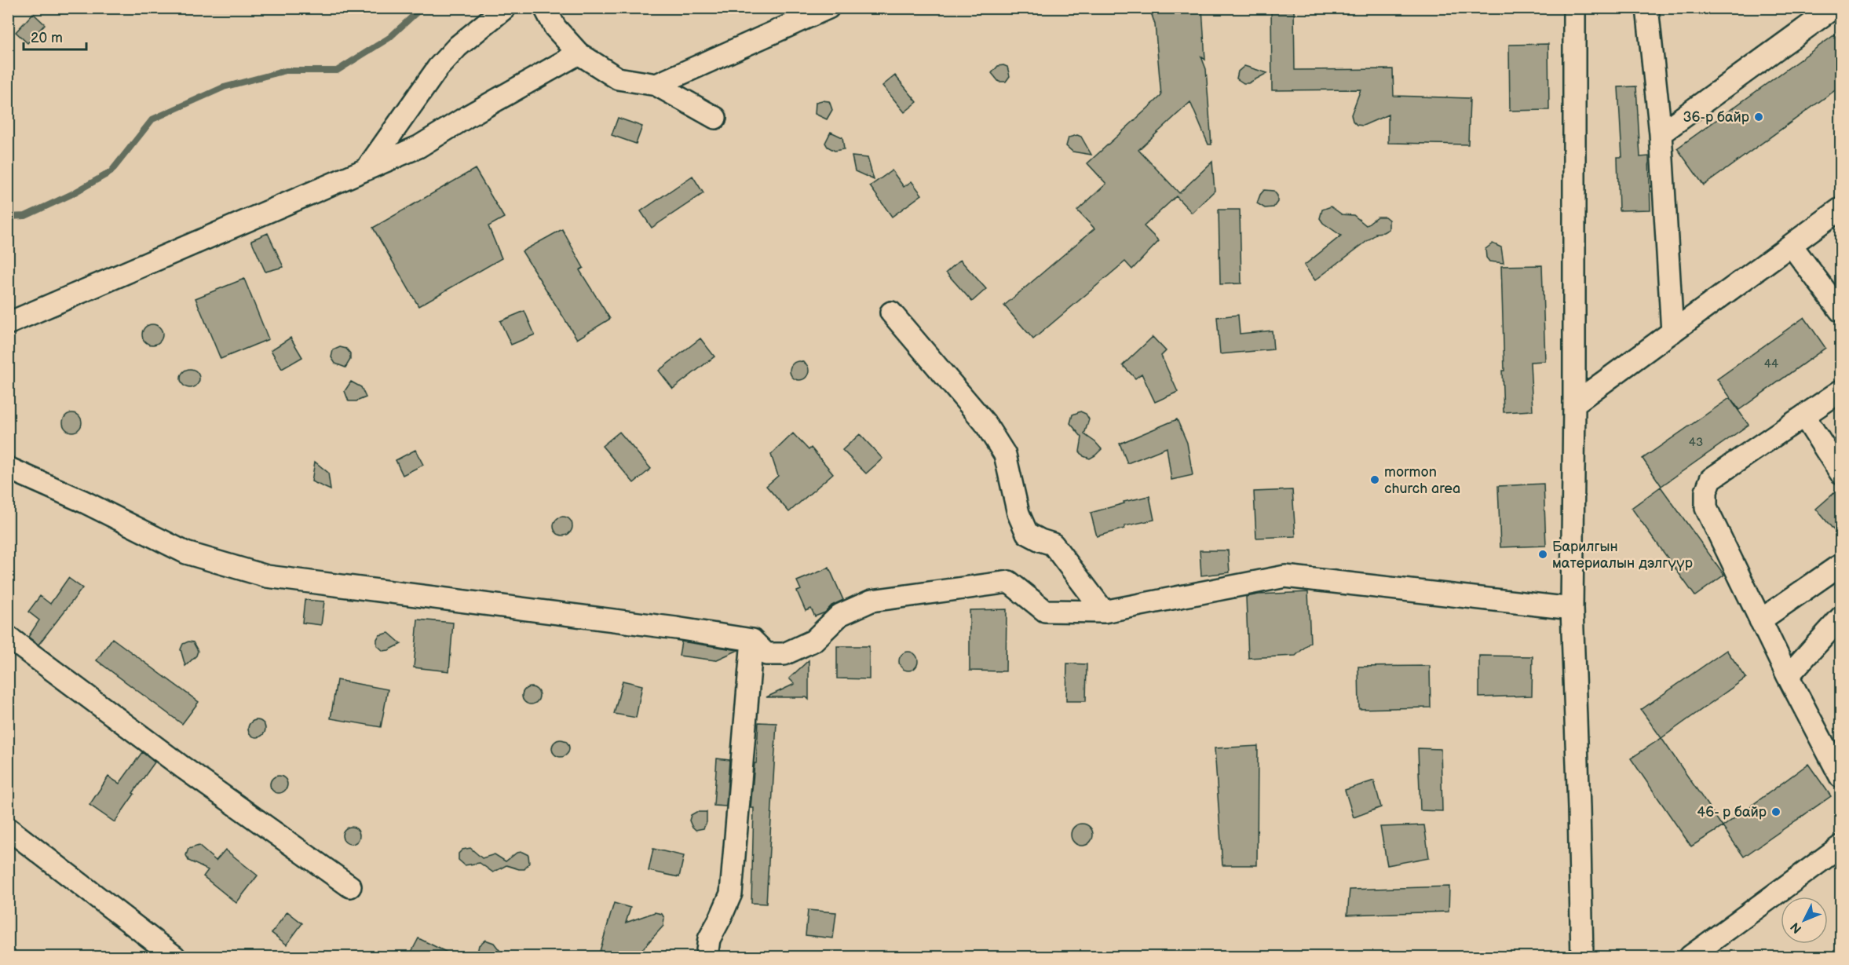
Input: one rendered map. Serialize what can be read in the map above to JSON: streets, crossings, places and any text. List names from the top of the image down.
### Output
{
  "places": [
    "36-р байр",
    "mormon church area",
    "Барилгын материалын дэлгүүр",
    "46- р байр"
  ],
  "house_numbers": ["44", "43"],
  "scale_bar": "20 m",
  "north": "bottom left"
}
